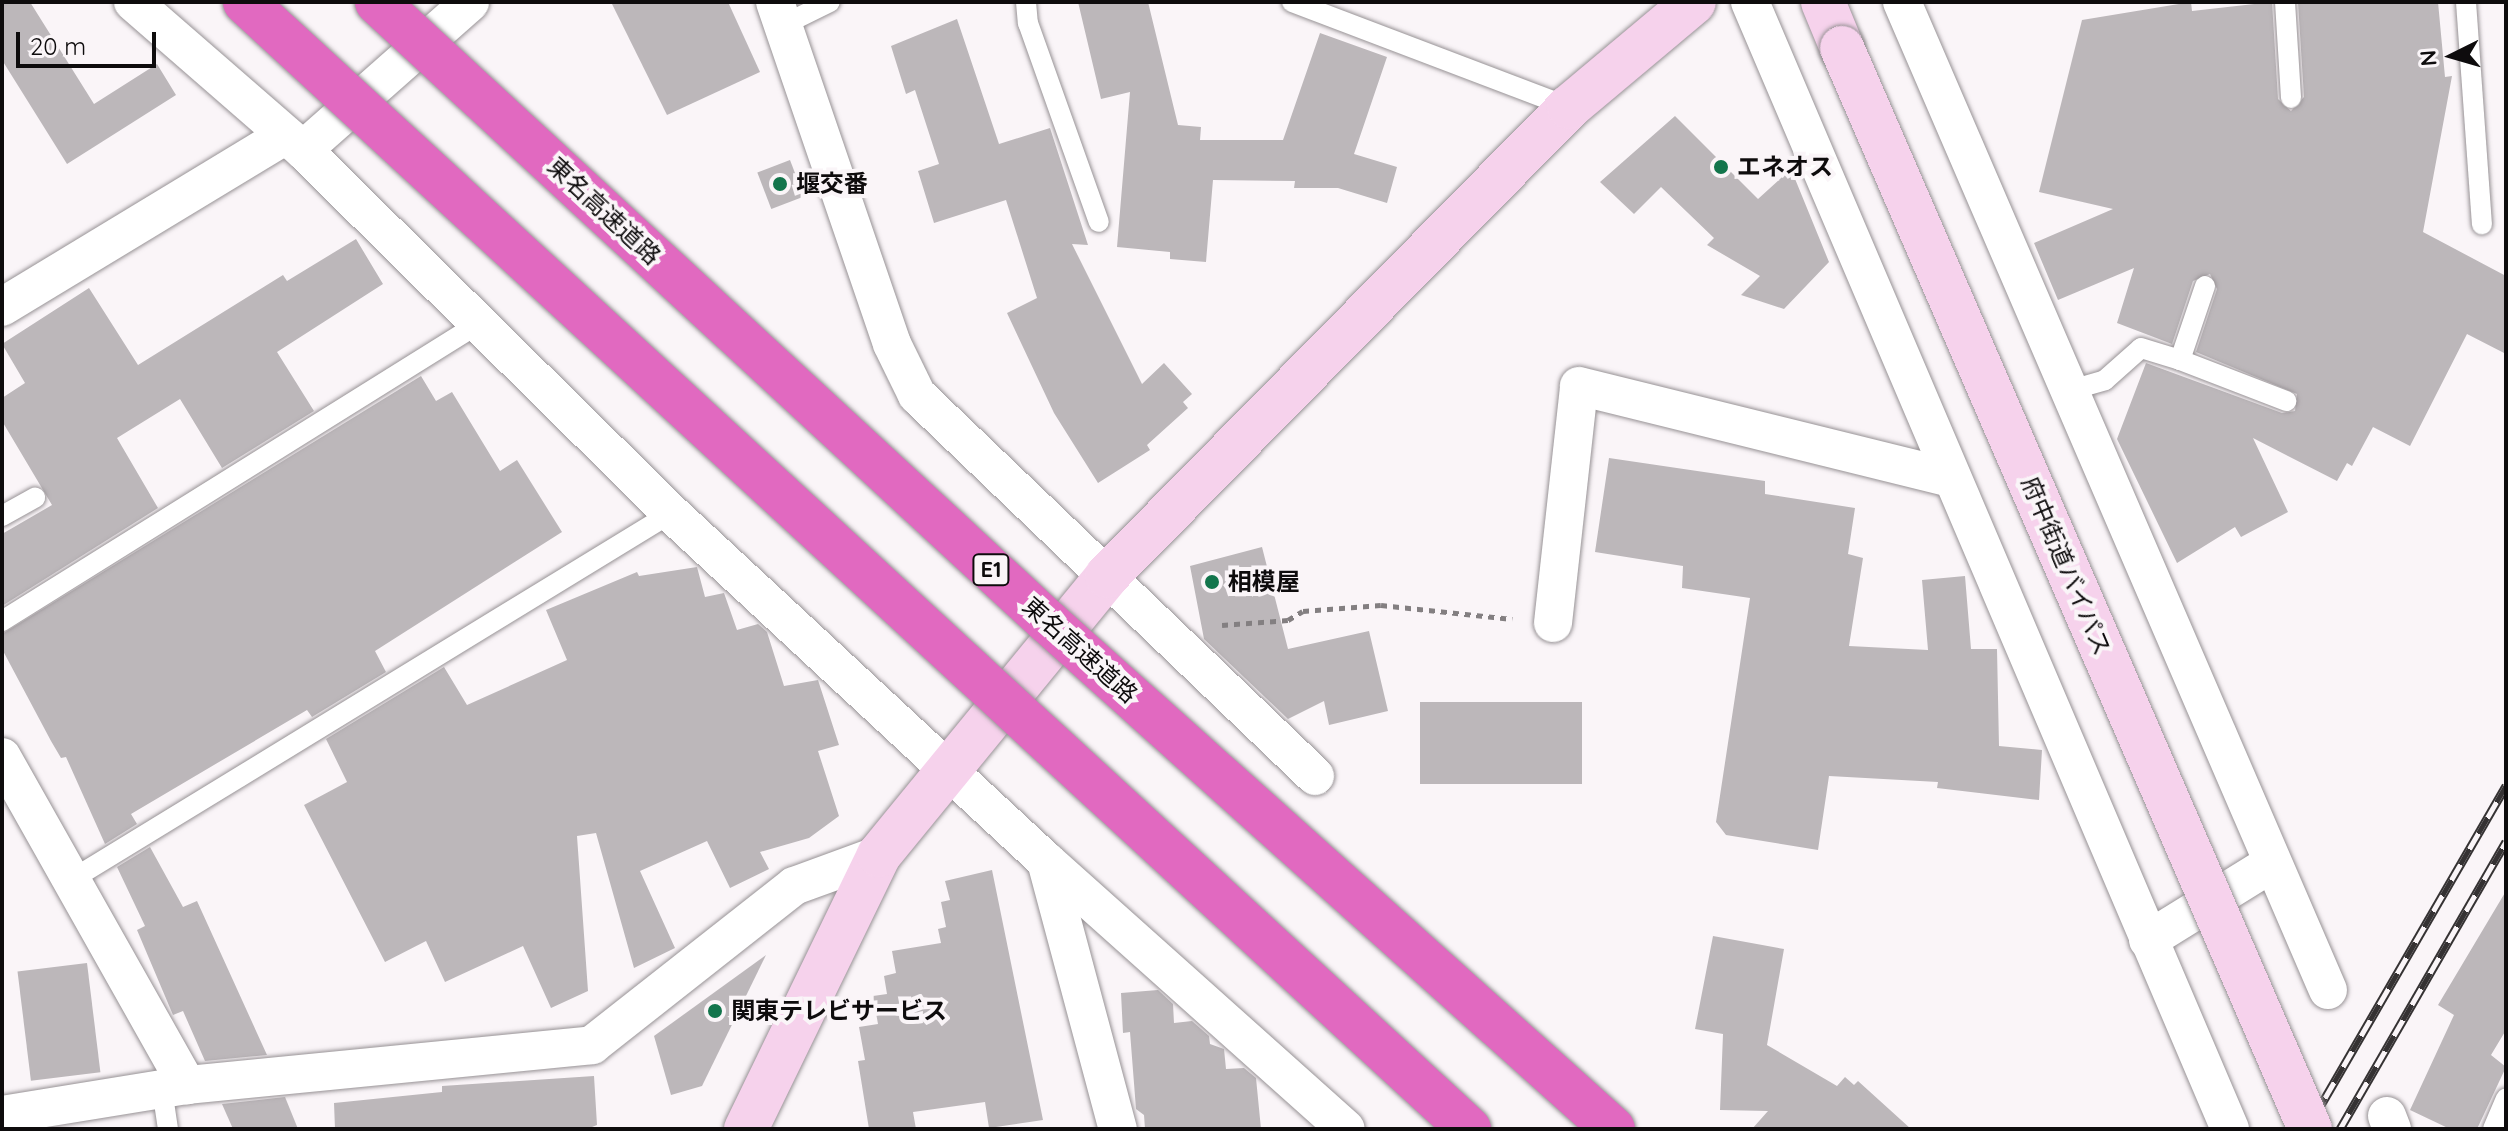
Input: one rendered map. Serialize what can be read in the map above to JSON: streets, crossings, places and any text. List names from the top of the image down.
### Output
{
  "streets": {
    "highway": ["東名高速道路", "E1"],
    "street": ["府中街道バイパス"]
  },
  "places": [
    "エネオス",
    "堰交番",
    "相模屋",
    "関東テレビサービス"
  ],
  "scale_bar": "20 m",
  "north": "left"
}
